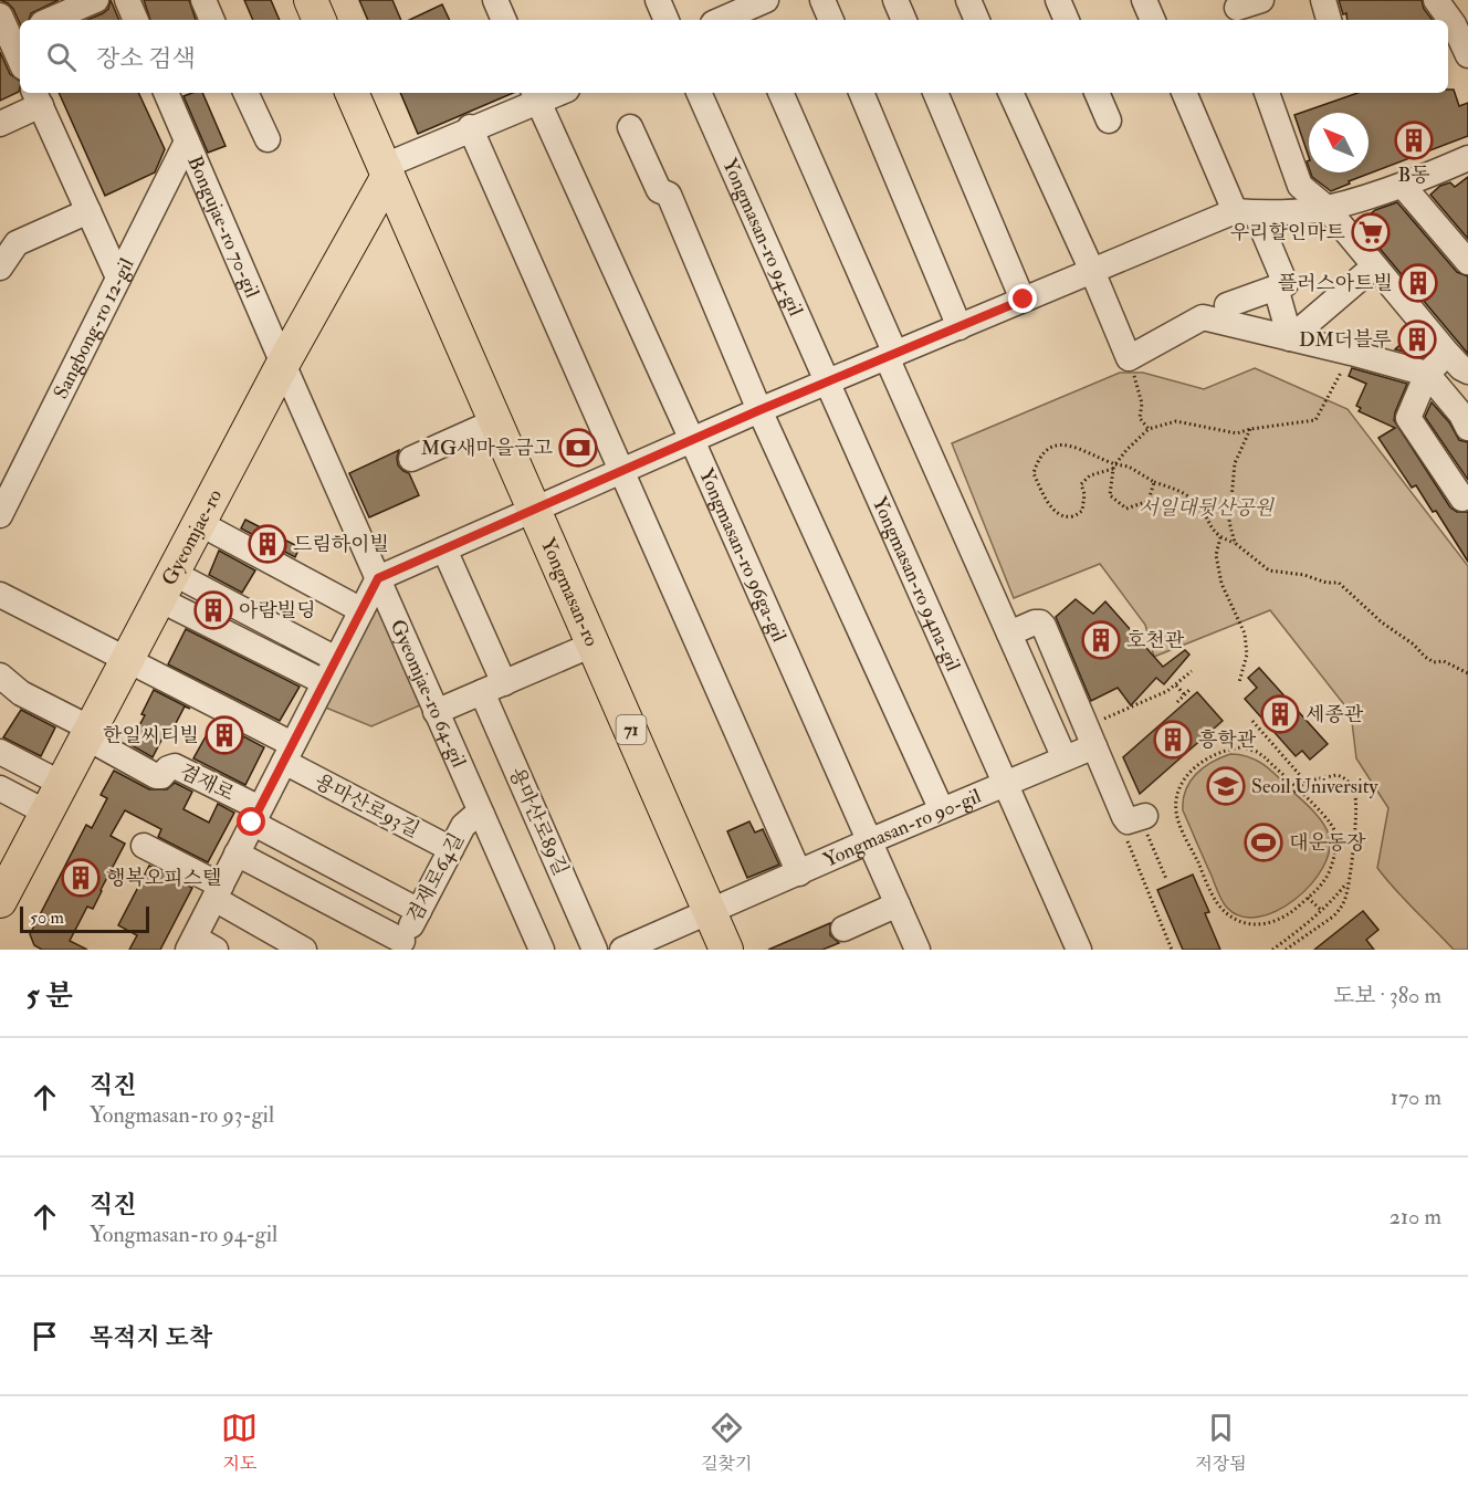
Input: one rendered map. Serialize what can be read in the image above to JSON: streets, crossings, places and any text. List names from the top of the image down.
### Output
{
  "streets": {
    "main road": ["Gyeomjae-ro", "Yongmasan-ro", "71"],
    "street": [
      "Bongujae-ro 70-gil",
      "Yongmasan-ro 94-gil",
      "Sangbong-ro 12-gil",
      "Yongmasan-ro 96ga-gil",
      "Yongmasan-ro 94na-gil",
      "Gyeomjae-ro 64-gil",
      "겸재로",
      "용마산로93길",
      "용마산로89길",
      "Yongmasan-ro 90-gil",
      "겸재로64길"
    ]
  },
  "crossings": [
    ["Bongujae-ro 70-gil", "Sangbong-ro 12-gil"],
    ["Bongujae-ro 70-gil", "Gyeomjae-ro"],
    ["Bongujae-ro 70-gil", "Gyeomjae-ro 64-gil"],
    ["Yongmasan-ro 94-gil", "Yongmasan-ro 94na-gil"],
    ["Gyeomjae-ro", "Yongmasan-ro"],
    ["Gyeomjae-ro", "Gyeomjae-ro 64-gil"],
    ["Gyeomjae-ro", "겸재로"],
    ["Yongmasan-ro 96ga-gil", "Yongmasan-ro 90-gil"],
    ["Yongmasan-ro 94na-gil", "Yongmasan-ro 90-gil"],
    ["Yongmasan-ro", "Yongmasan-ro 90-gil"],
    ["Gyeomjae-ro 64-gil", "겸재로64길"],
    ["용마산로93길", "겸재로64길"]
  ],
  "parks": ["서일대뒷산공원"],
  "places": {
    "building": [
      "B동",
      "플러스아트빌",
      "DM더블루",
      "드림하이빌",
      "아람빌딩",
      "호천관",
      "세종관",
      "한일씨티빌",
      "흥학관",
      "행복오피스텔"
    ],
    "supermarket": ["우리할인마트"],
    "bank": ["MG새마을금고"],
    "school or university": ["Seoil University"],
    "sports": ["대운동장"]
  },
  "scale_bar": "50 m",
  "north": "top left",
  "page": {
    "search": "장소 검색",
    "scale": "50 m",
    "heading": ["5 분", "도보 · 380 m"],
    "list": [
      ["직진", "Yongmasan-ro 93-gil", "170 m"],
      ["직진", "Yongmasan-ro 94-gil", "210 m"],
      "목적지 도착"
    ],
    "nav": ["지도", "길찾기", "저장됨"]
  }
}
